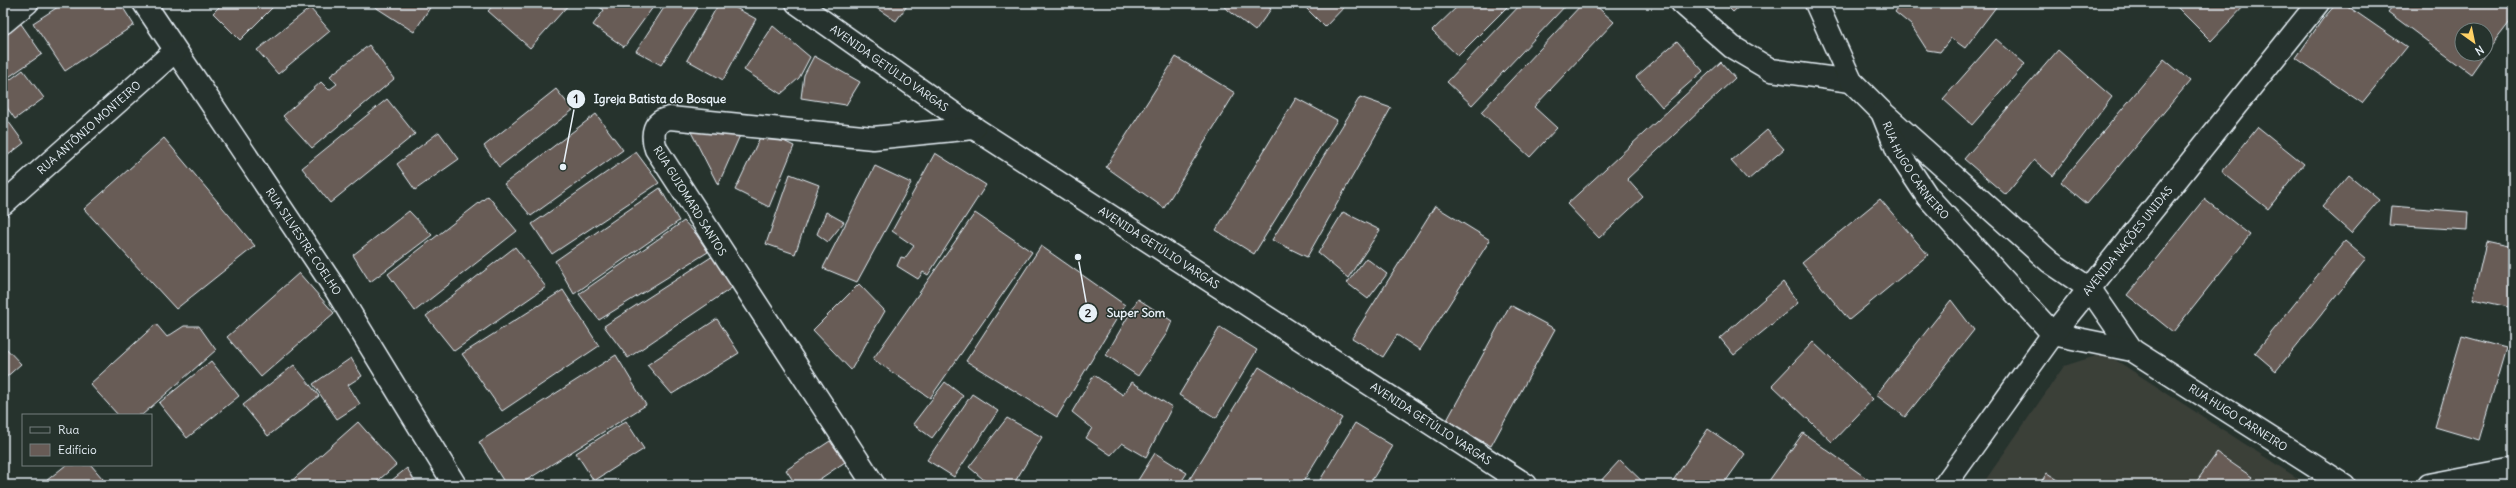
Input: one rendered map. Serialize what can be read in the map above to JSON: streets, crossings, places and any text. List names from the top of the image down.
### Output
{
  "streets": {
    "street": [
      "AVENIDA GETÚLIO VARGAS",
      "RUA ANTÔNIO MONTEIRO",
      "RUA HUGO CARNEIRO",
      "RUA GUIOMARD SANTOS",
      "AVENIDA NAÇÕES UNIDAS",
      "RUA SILVESTRE COELHO"
    ]
  },
  "crossings": [
    ["AVENIDA GETÚLIO VARGAS", "RUA GUIOMARD SANTOS"],
    ["RUA ANTÔNIO MONTEIRO", "RUA SILVESTRE COELHO"],
    ["RUA HUGO CARNEIRO", "AVENIDA NAÇÕES UNIDAS"]
  ],
  "places": ["Igreja Batista do Bosque", "Super Som"],
  "legend": ["Rua", "Edifício"],
  "north": "bottom right"
}
